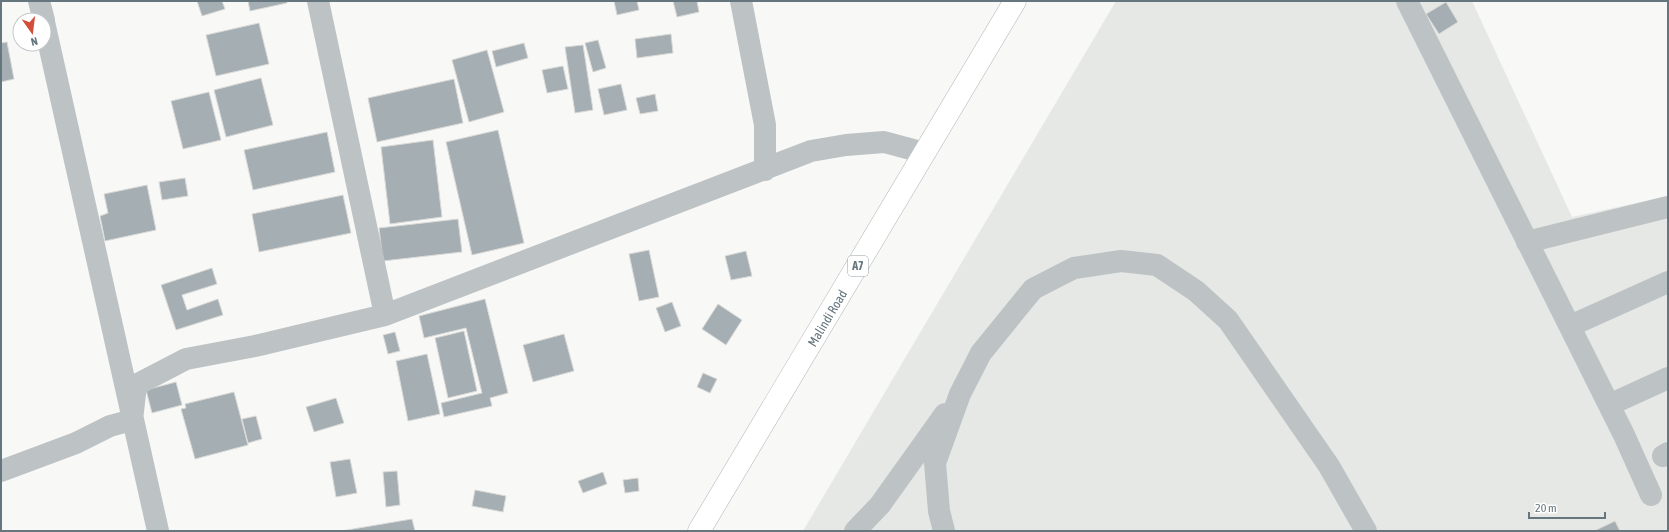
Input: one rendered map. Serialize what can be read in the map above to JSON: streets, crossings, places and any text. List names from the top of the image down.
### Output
{
  "streets": {
    "highway": ["A7", "Malindi Road"]
  },
  "scale_bar": "20 m",
  "north": "bottom"
}
